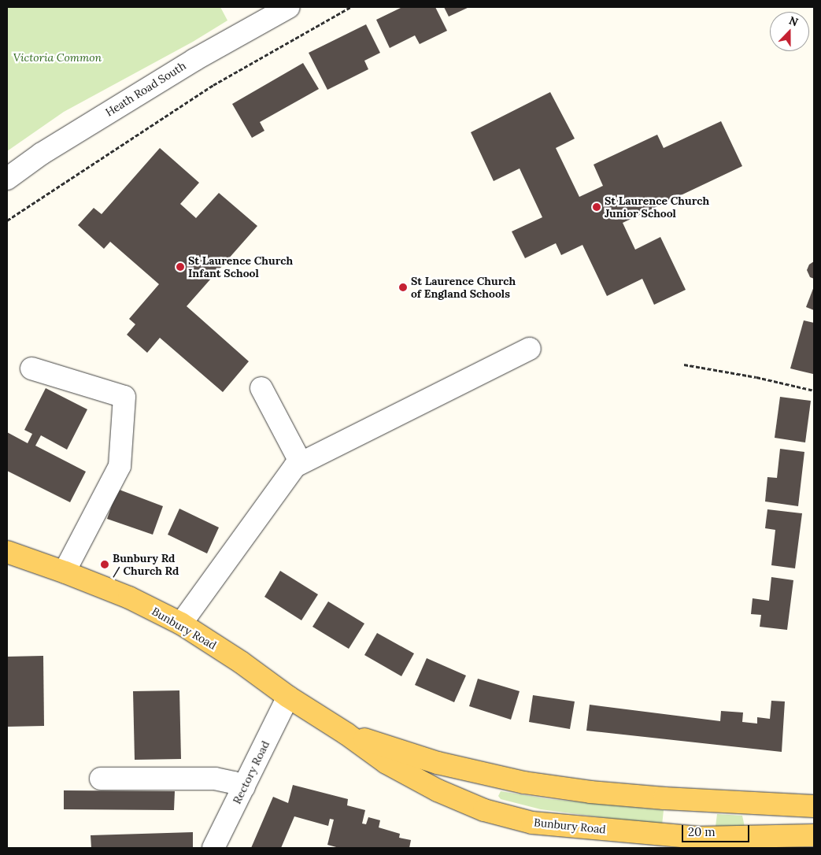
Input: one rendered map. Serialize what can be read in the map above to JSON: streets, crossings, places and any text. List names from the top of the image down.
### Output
{
  "streets": {
    "main road": ["Bunbury Road"],
    "street": ["Heath Road South", "Rectory Road"]
  },
  "crossings": [
    ["Bunbury Road", "Rectory Road"]
  ],
  "parks": ["Victoria Common"],
  "places": [
    "St Laurence Church Junior School",
    "St Laurence Church Infant School",
    "St Laurence Church of England Schools",
    "Bunbury Rd / Church Rd"
  ],
  "scale_bar": "20 m",
  "north": "top"
}
